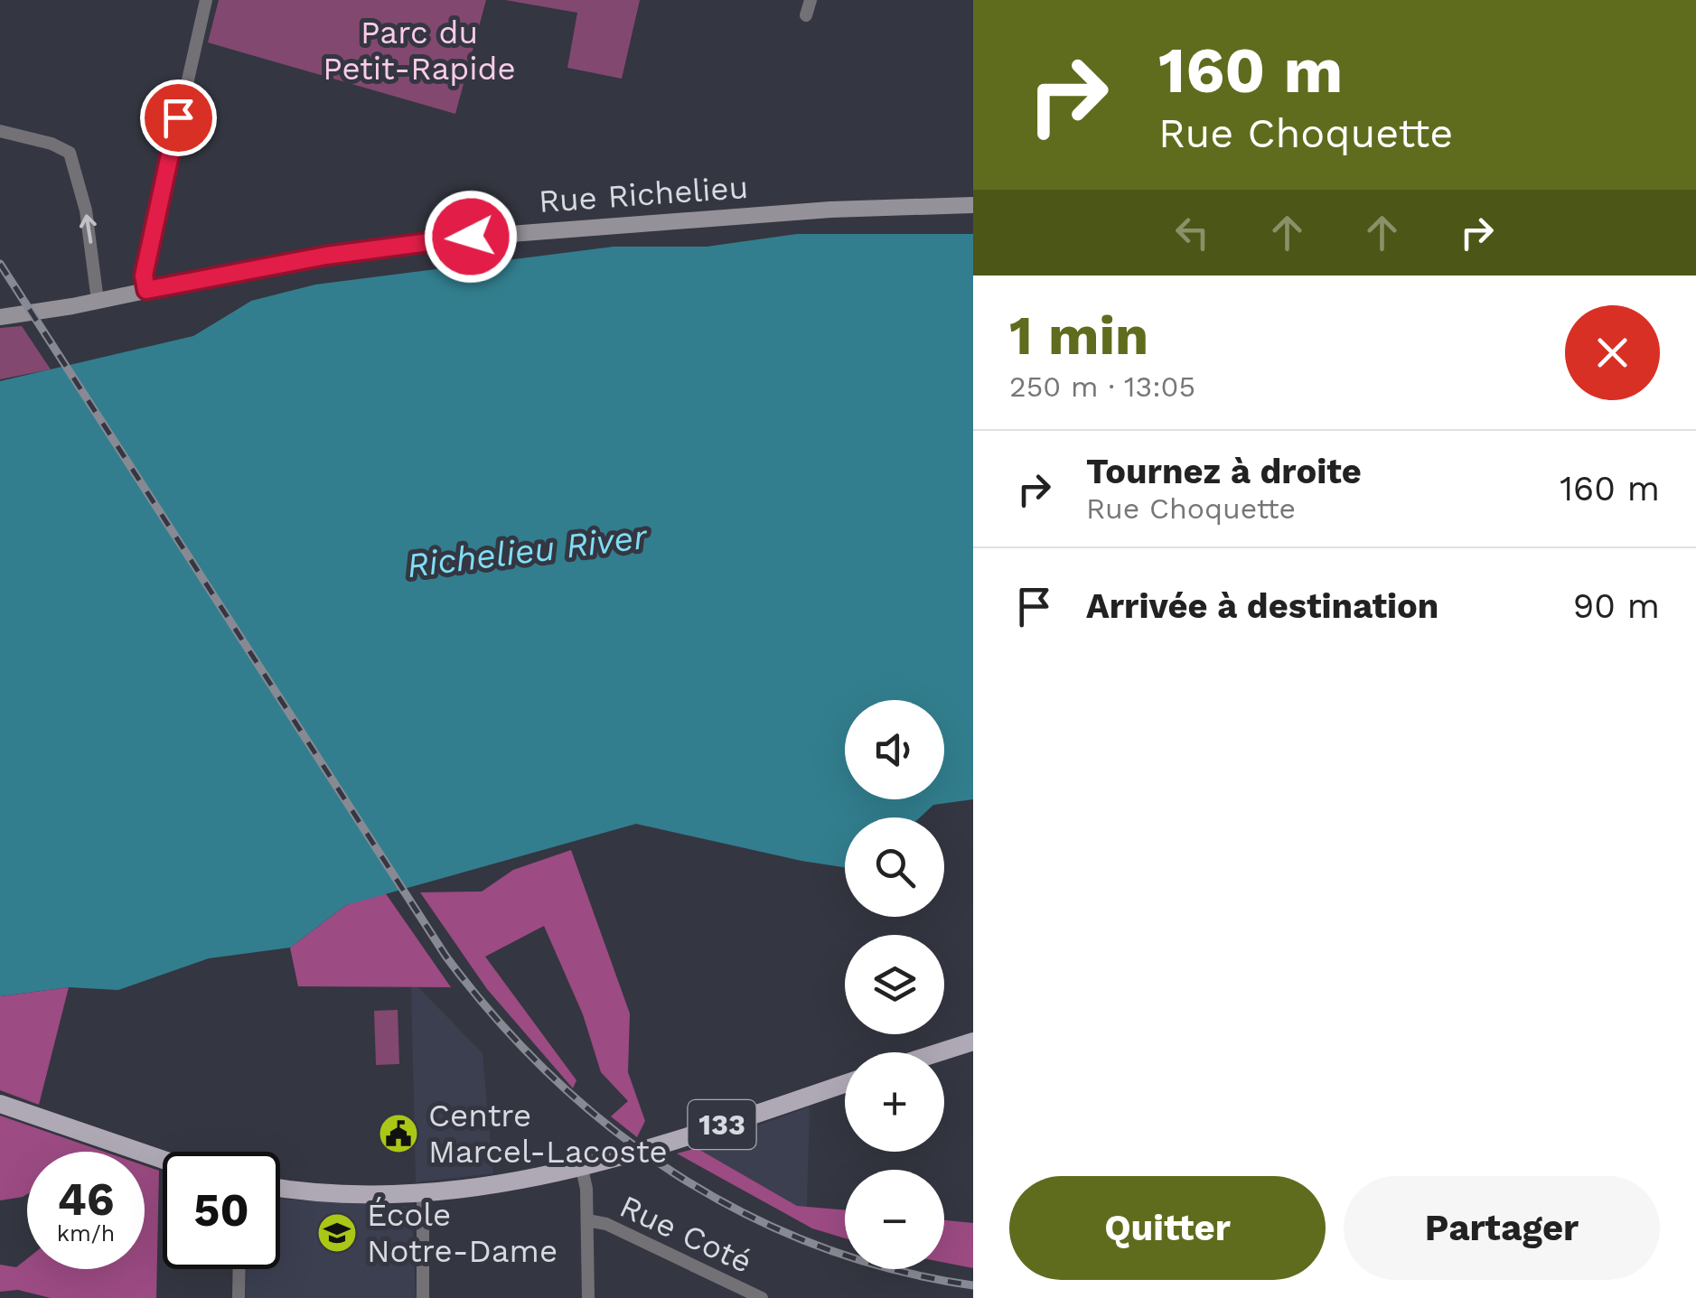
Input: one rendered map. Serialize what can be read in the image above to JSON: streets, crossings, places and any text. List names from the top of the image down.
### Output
{
  "streets": {
    "main road": ["Rue Richelieu", "133"],
    "street": ["Rue Coté"]
  },
  "water": ["Richelieu River"],
  "parks": ["Parc du Petit-Rapide"],
  "places": {
    "public building": ["Centre Marcel-Lacoste"],
    "school or university": ["École Notre-Dame"]
  },
  "page": {
    "turn": ["160 m", "Rue Choquette"],
    "heading": ["1 min", "250 m · 13:05"],
    "list": [
      {
        "name": "Tournez à droite",
        "note": "Rue Choquette",
        "value": "160 m"
      },
      {
        "name": "Arrivée à destination",
        "value": "90 m"
      }
    ],
    "map_buttons": ["+", "−"],
    "speed": "46 km/h",
    "limit": "50",
    "buttons": ["Quitter", "Partager"]
  }
}
